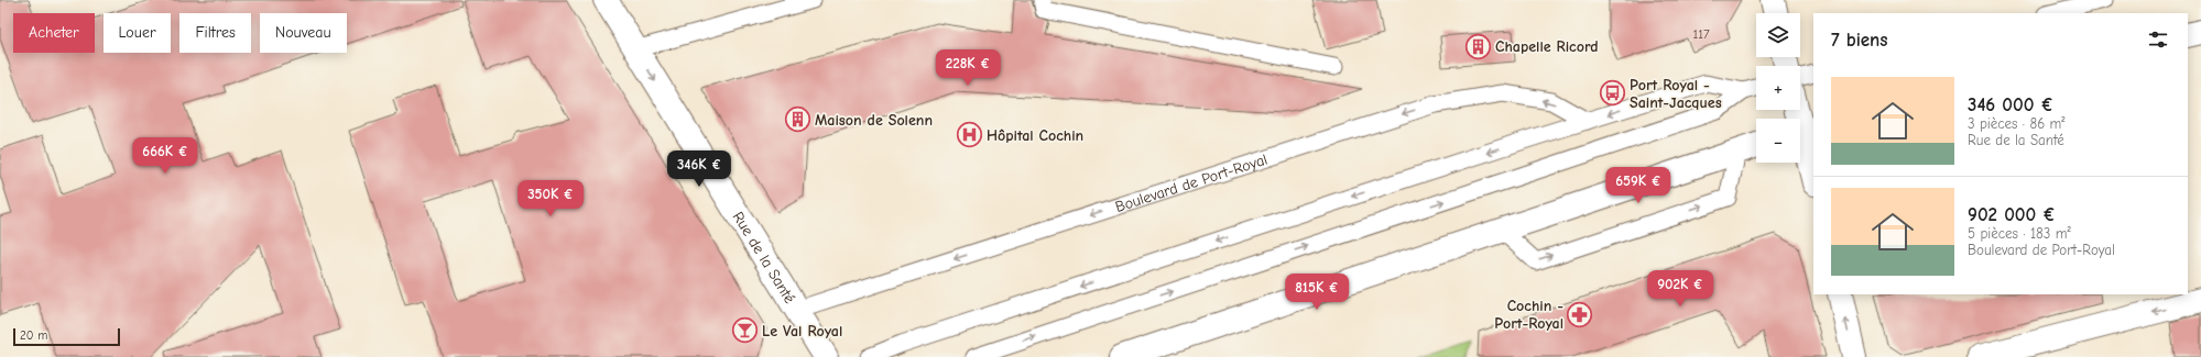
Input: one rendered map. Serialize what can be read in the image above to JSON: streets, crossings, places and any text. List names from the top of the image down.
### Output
{
  "streets": {
    "street": ["Rue de la Santé"],
    "lane": ["Boulevard de Port-Royal"]
  },
  "crossings": [
    ["Boulevard de Port-Royal", "Rue de la Santé"]
  ],
  "one_way": ["Rue de la Santé"],
  "places": {
    "building": ["Chapelle Ricord", "Maison de Solenn"],
    "bus stop": ["Port Royal - Saint-Jacques"],
    "hospital": ["Hôpital Cochin"],
    "pharmacy": ["Cochin - Port-Royal"],
    "bar": ["Le Val Royal"]
  },
  "house_numbers": ["117"],
  "scale_bar": "20 m",
  "page": {
    "map_buttons": ["+", "−"],
    "chip": [
      "Acheter",
      "Louer",
      "Filtres",
      "Nouveau"
    ],
    "heading": "7 biens",
    "price": [
      "228K €",
      "666K €",
      "346K €",
      "659K €",
      "350K €",
      "902K €",
      "815K €"
    ],
    "list": [
      {
        "name": "346 000 €",
        "note": "3 pièces · 86 m² · Rue de la Santé"
      },
      {
        "name": "902 000 €",
        "note": "5 pièces · 183 m² · Boulevard de Port-Royal"
      }
    ],
    "scale": "20 m"
  }
}
